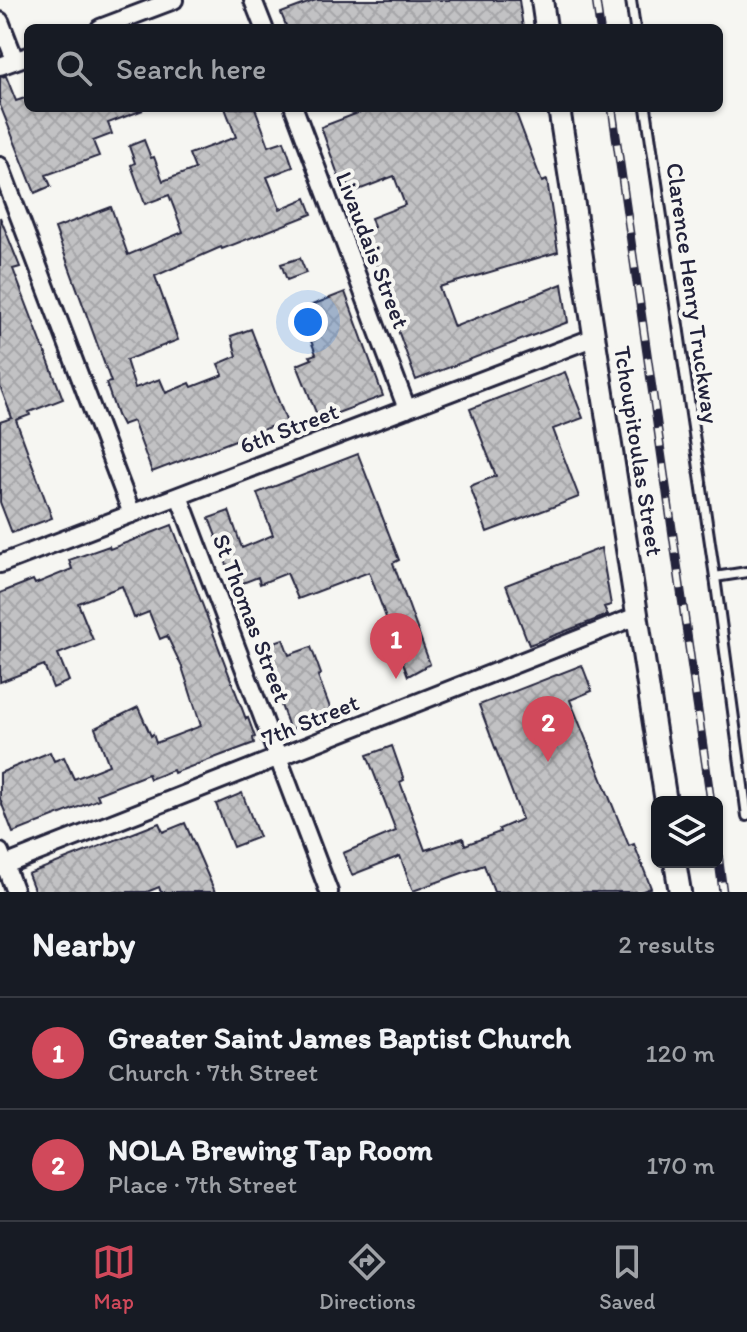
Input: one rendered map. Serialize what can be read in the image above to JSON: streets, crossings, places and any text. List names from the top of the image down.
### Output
{
  "streets": {
    "street": [
      "Livaudais Street",
      "6th Street",
      "Tchoupitoulas Street",
      "St Thomas Street",
      "7th Street"
    ],
    "lane": ["Clarence Henry Truckway"]
  },
  "crossings": [
    ["Livaudais Street", "6th Street"],
    ["6th Street", "Tchoupitoulas Street"],
    ["6th Street", "St Thomas Street"],
    ["Tchoupitoulas Street", "7th Street"],
    ["St Thomas Street", "7th Street"]
  ],
  "page": {
    "search": "Search here",
    "pins": ["1", "2"],
    "heading": ["Nearby", "2 results"],
    "list": [
      {
        "mark": "1",
        "name": "Greater Saint James Baptist Church",
        "note": "Church · 7th Street",
        "value": "120 m"
      },
      {
        "mark": "2",
        "name": "NOLA Brewing Tap Room",
        "note": "Place · 7th Street",
        "value": "170 m"
      }
    ],
    "nav": ["Map", "Directions", "Saved"]
  }
}
